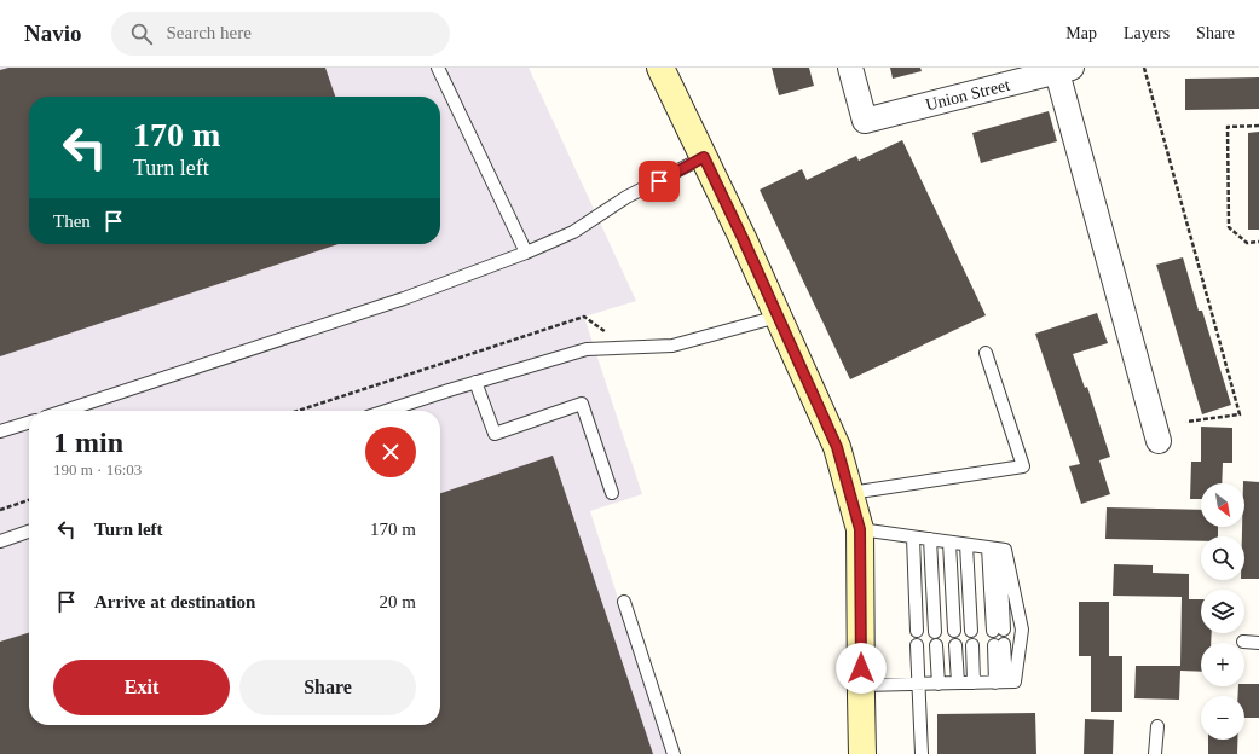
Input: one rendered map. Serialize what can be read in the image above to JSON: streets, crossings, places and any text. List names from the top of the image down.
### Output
{
  "streets": {
    "street": ["Union Street"]
  },
  "north": "bottom right",
  "page": {
    "header": "Navio",
    "search": "Search here",
    "nav": ["Map", "Layers", "Share"],
    "turn": ["170 m", "Turn left"],
    "then": "Then",
    "heading": ["1 min", "190 m · 16:03"],
    "map_buttons": ["+", "−"],
    "list": [
      {
        "name": "Turn left",
        "value": "170 m"
      },
      {
        "name": "Arrive at destination",
        "value": "20 m"
      }
    ],
    "buttons": ["Exit", "Share"]
  }
}
